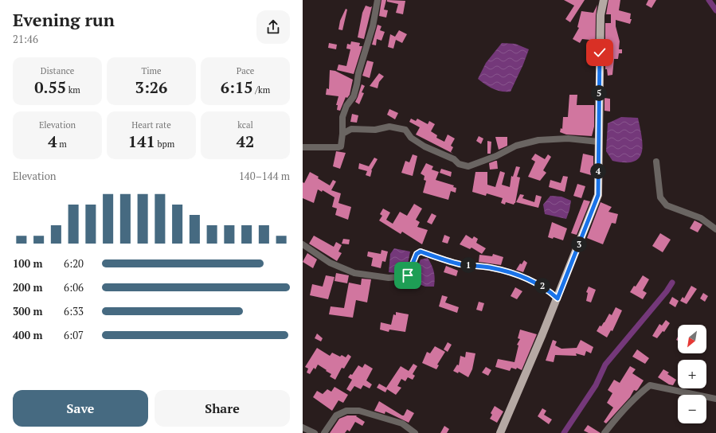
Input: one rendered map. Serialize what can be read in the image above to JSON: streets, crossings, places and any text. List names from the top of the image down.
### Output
{
  "north": "bottom left",
  "page": {
    "heading": ["Evening run", "21:46"],
    "stats": [
      ["Distance", "0.55 km"],
      ["Time", "3:26"],
      ["Pace", "6:15 /km"],
      ["Elevation", "4 m"],
      ["Heart rate", "141 bpm"],
      ["kcal", "42"]
    ],
    "pins": [
      "5",
      "4",
      "3",
      "1",
      "2"
    ],
    "chart": ["Elevation", "140–144 m"],
    "list": [
      {
        "name": "100 m",
        "note": "6:20"
      },
      {
        "name": "200 m",
        "note": "6:06"
      },
      {
        "name": "300 m",
        "note": "6:33"
      },
      {
        "name": "400 m",
        "note": "6:07"
      }
    ],
    "map_buttons": ["+", "−"],
    "buttons": ["Save", "Share"]
  }
}
